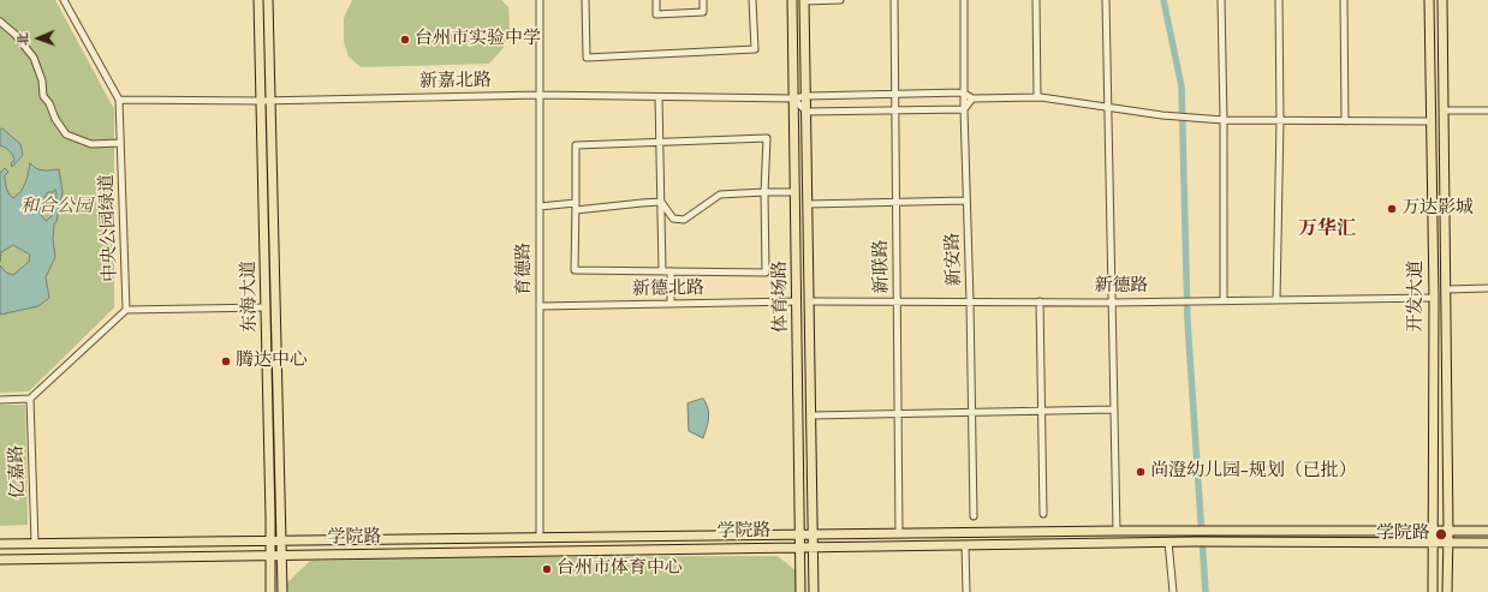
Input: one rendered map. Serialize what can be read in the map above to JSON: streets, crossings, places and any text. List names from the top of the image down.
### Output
{
  "streets": {
    "main road": [
      "东海大道",
      "体育场路",
      "开发大道",
      "学院路"
    ],
    "street": [
      "新嘉北路",
      "中央公园绿道",
      "新安路",
      "新联路",
      "育德路",
      "新德路",
      "新德北路",
      "亿嘉路"
    ]
  },
  "crossings": [
    ["新嘉北路", "中央公园绿道"],
    ["新嘉北路", "新安路"],
    ["新嘉北路", "新联路"],
    ["新嘉北路", "育德路"],
    ["新嘉北路", "东海大道"],
    ["新嘉北路", "体育场路"],
    ["新安路", "新德路"],
    ["新联路", "新德路"],
    ["新联路", "学院路"],
    ["育德路", "新德北路"],
    ["育德路", "学院路"],
    ["新德路", "开发大道"],
    ["新德北路", "体育场路"],
    ["东海大道", "学院路"],
    ["体育场路", "学院路"],
    ["开发大道", "学院路"],
    ["亿嘉路", "学院路"]
  ],
  "districts": ["万华汇"],
  "parks": ["和合公园"],
  "places": [
    "台州市实验中学",
    "万达影城",
    "腾达中心",
    "尚澄幼儿园-规划（已批）",
    "学院路",
    "台州市体育中心"
  ],
  "north": "left"
}
